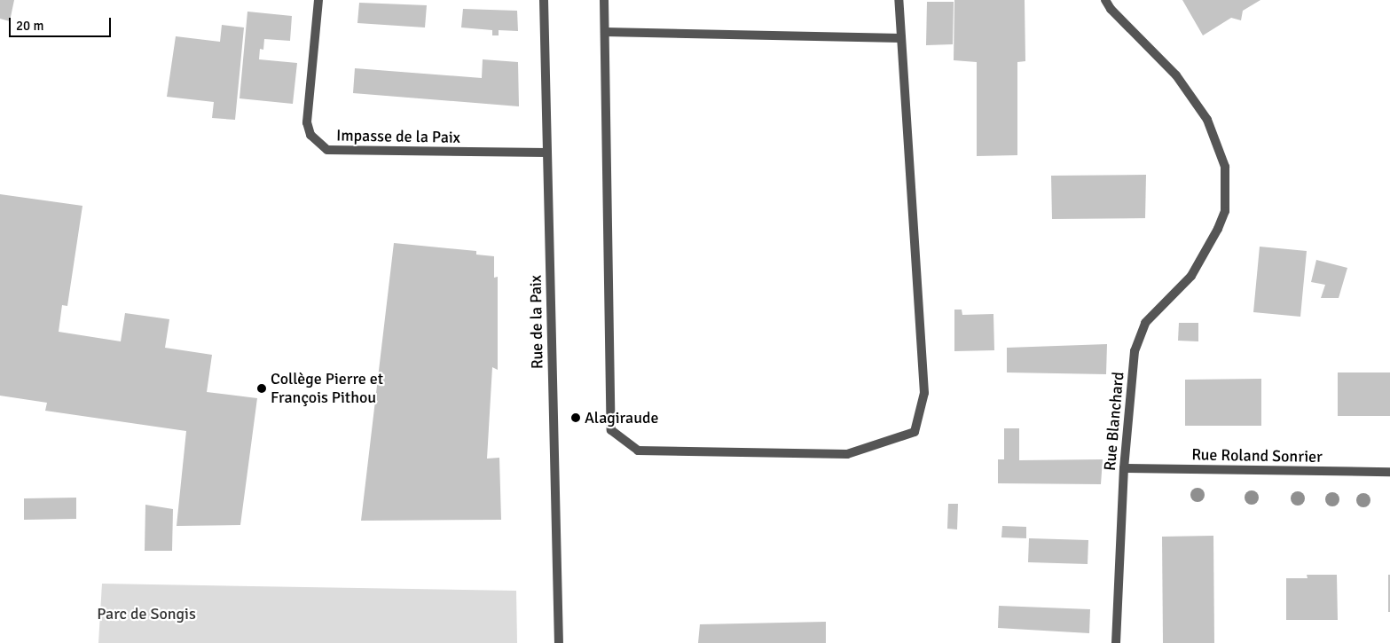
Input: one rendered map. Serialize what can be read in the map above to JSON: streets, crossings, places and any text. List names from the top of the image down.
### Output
{
  "streets": {
    "street": [
      "Impasse de la Paix",
      "Rue de la Paix",
      "Rue Blanchard",
      "Rue Roland Sonrier"
    ]
  },
  "crossings": [
    ["Impasse de la Paix", "Rue de la Paix"],
    ["Rue Blanchard", "Rue Roland Sonrier"]
  ],
  "parks": ["Parc de Songis"],
  "places": ["Collège Pierre et François Pithou", "Alagiraude"],
  "scale_bar": "20 m"
}
